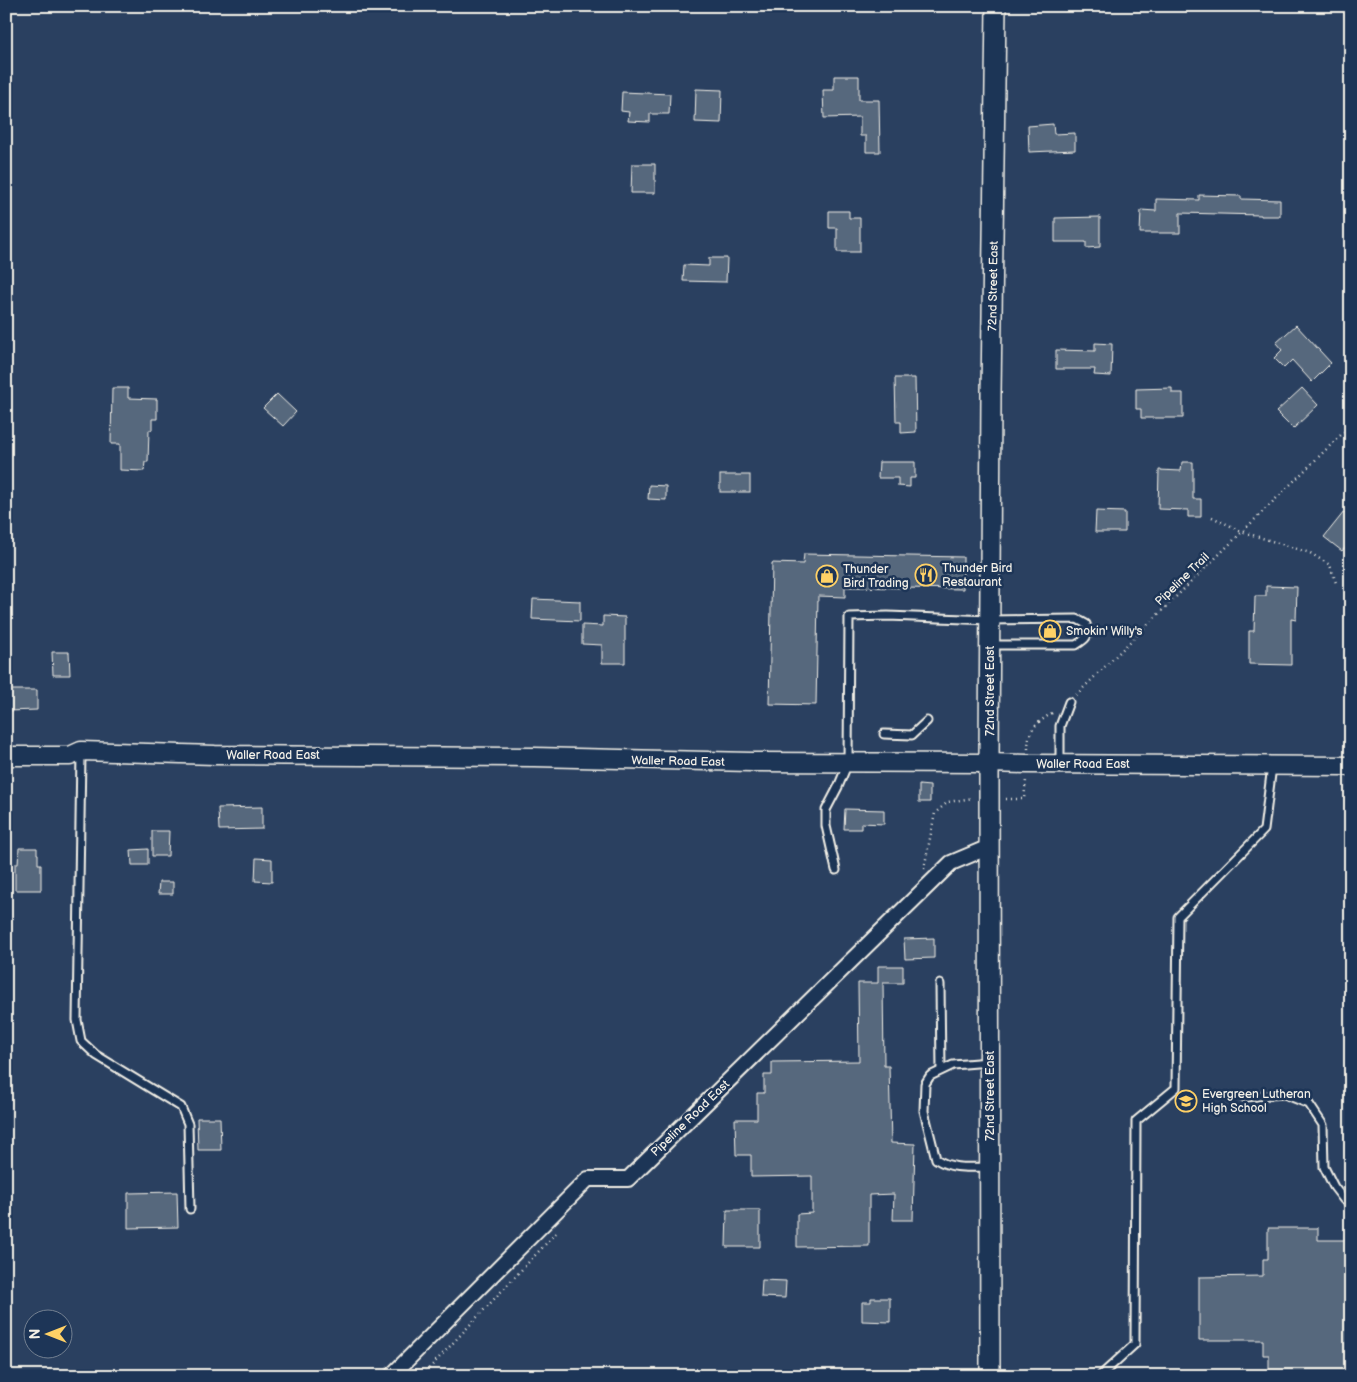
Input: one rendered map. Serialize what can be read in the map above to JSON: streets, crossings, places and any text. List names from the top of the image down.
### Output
{
  "streets": {
    "main road": ["72nd Street East"],
    "street": ["Waller Road East", "Pipeline Road East"],
    "path": ["Pipeline Trail"]
  },
  "crossings": [
    ["72nd Street East", "Waller Road East"],
    ["72nd Street East", "Pipeline Road East"]
  ],
  "places": {
    "restaurant": ["Thunder Bird Restaurant"],
    "shop": ["Thunder Bird Trading", "Smokin' Willy's"],
    "school or university": ["Evergreen Lutheran High School"]
  },
  "north": "left"
}
